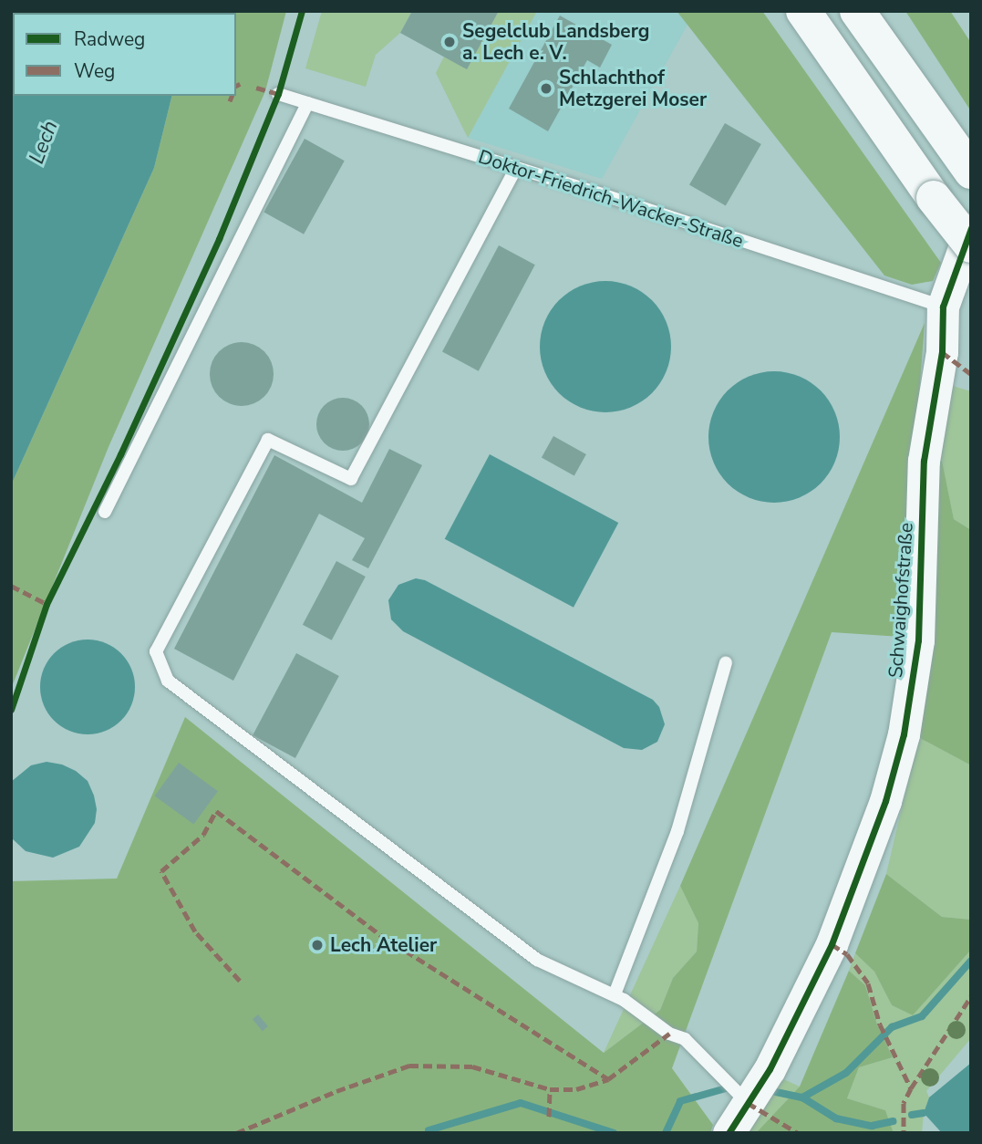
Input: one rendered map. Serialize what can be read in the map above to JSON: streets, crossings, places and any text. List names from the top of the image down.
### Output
{
  "streets": {
    "street": ["Schwaighofstraße"],
    "lane": ["Doktor-Friedrich-Wacker-Straße"]
  },
  "crossings": [
    ["Doktor-Friedrich-Wacker-Straße", "Schwaighofstraße"]
  ],
  "water": ["Lech"],
  "places": ["Segelclub Landsberg a. Lech e. V.", "Schlachthof Metzgerei Moser", "Lech Atelier"],
  "legend": ["Radweg", "Weg"]
}
